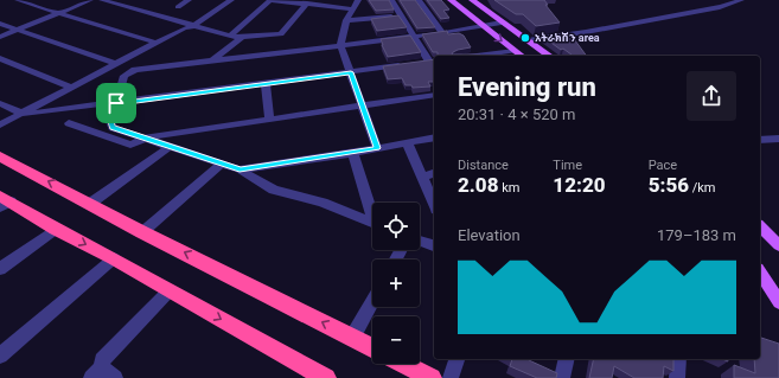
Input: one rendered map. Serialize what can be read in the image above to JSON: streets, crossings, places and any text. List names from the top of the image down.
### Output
{
  "places": ["አትራክሽን area"],
  "page": {
    "heading": ["Evening run", "20:31 · 4 × 520 m"],
    "stats": [
      ["Distance", "2.08 km"],
      ["Time", "12:20"],
      ["Pace", "5:56 /km"]
    ],
    "map_buttons": ["+", "−"],
    "chart": ["Elevation", "179–183 m"]
  }
}
